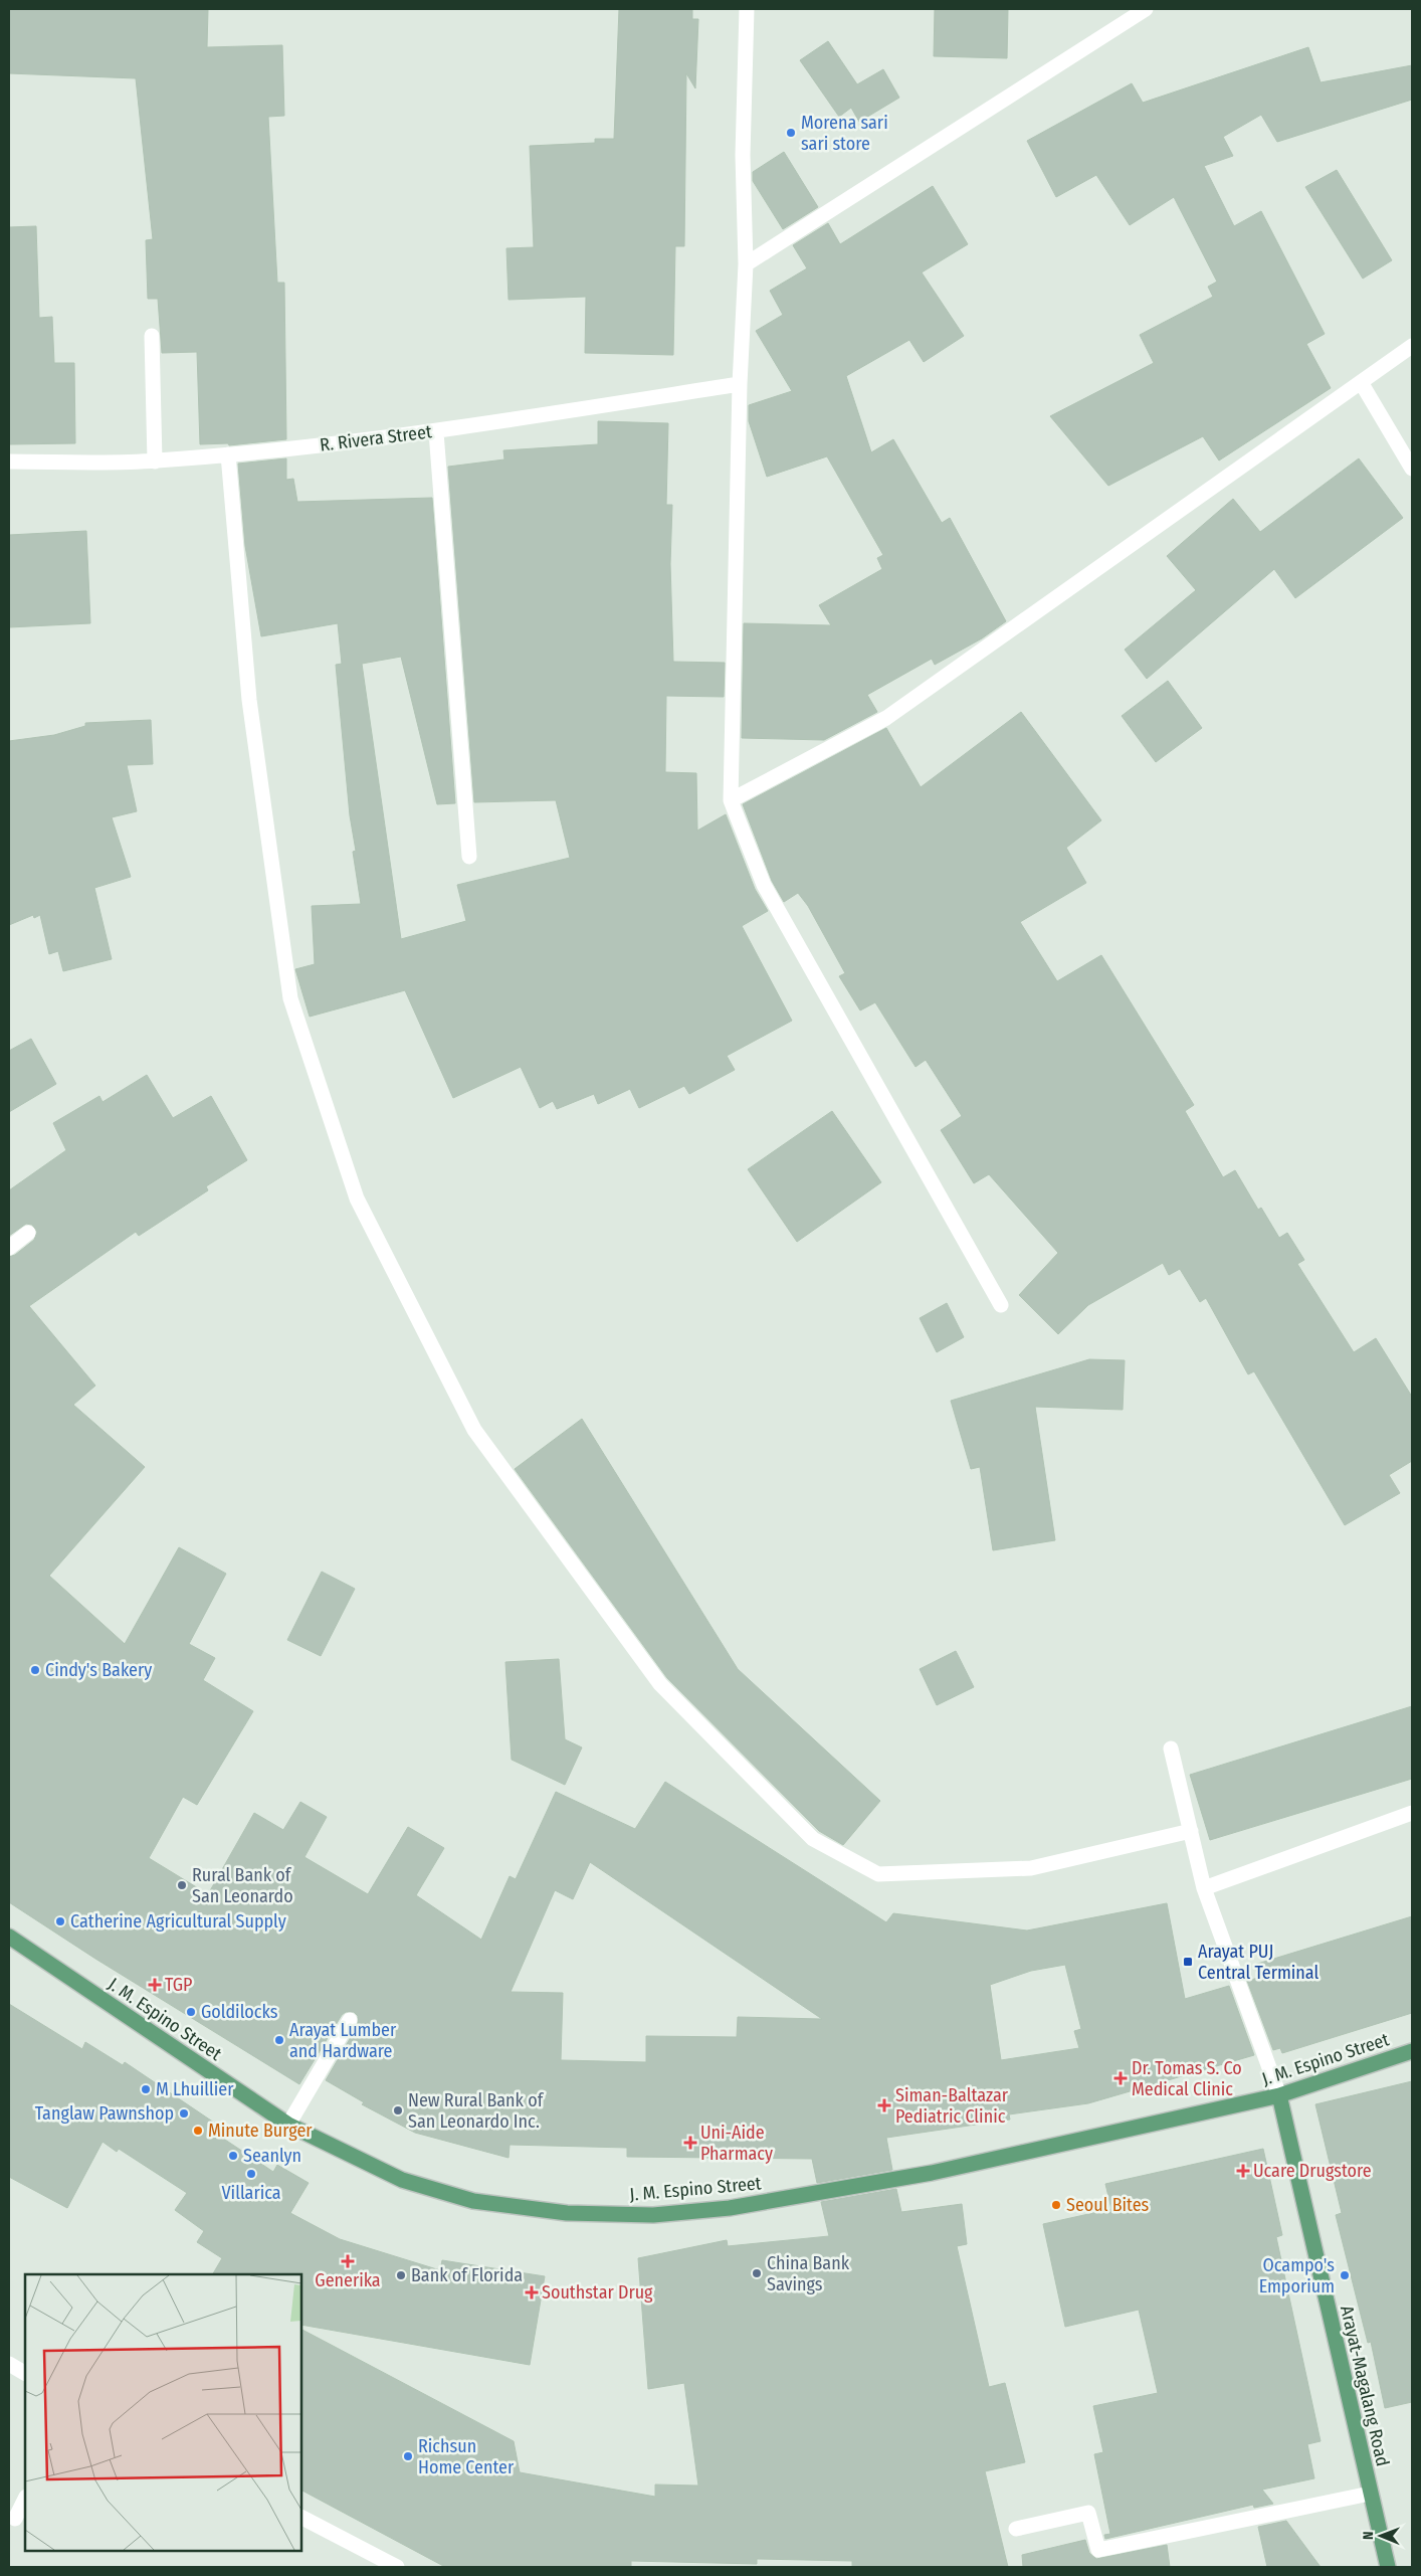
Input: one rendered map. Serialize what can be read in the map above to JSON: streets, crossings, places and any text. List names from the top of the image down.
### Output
{
  "streets": {
    "main road": ["J. M. Espino Street", "Arayat-Magalang Road"],
    "street": ["R. Rivera Street"]
  },
  "crossings": [
    ["J. M. Espino Street", "Arayat-Magalang Road"]
  ],
  "places": {
    "other": [
      "Morena sari sari store",
      "Cindy's Bakery",
      "Rural Bank of San Leonardo",
      "Catherine Agricultural Supply",
      "Goldilocks",
      "Arayat Lumber and Hardware",
      "M Lhuillier",
      "New Rural Bank of San Leonardo Inc.",
      "Tanglaw Pawnshop",
      "Minute Burger",
      "Seanlyn",
      "Villarica",
      "Seoul Bites",
      "China Bank Savings",
      "Bank of Florida",
      "Ocampo's Emporium",
      "Richsun Home Center"
    ],
    "transit": ["Arayat PUJ Central Terminal"],
    "health": [
      "TGP",
      "Dr. Tomas S. Co Medical Clinic",
      "Siman-Baltazar Pediatric Clinic",
      "Uni-Aide Pharmacy",
      "Ucare Drugstore",
      "Generika",
      "Southstar Drug"
    ]
  },
  "north": "left"
}
